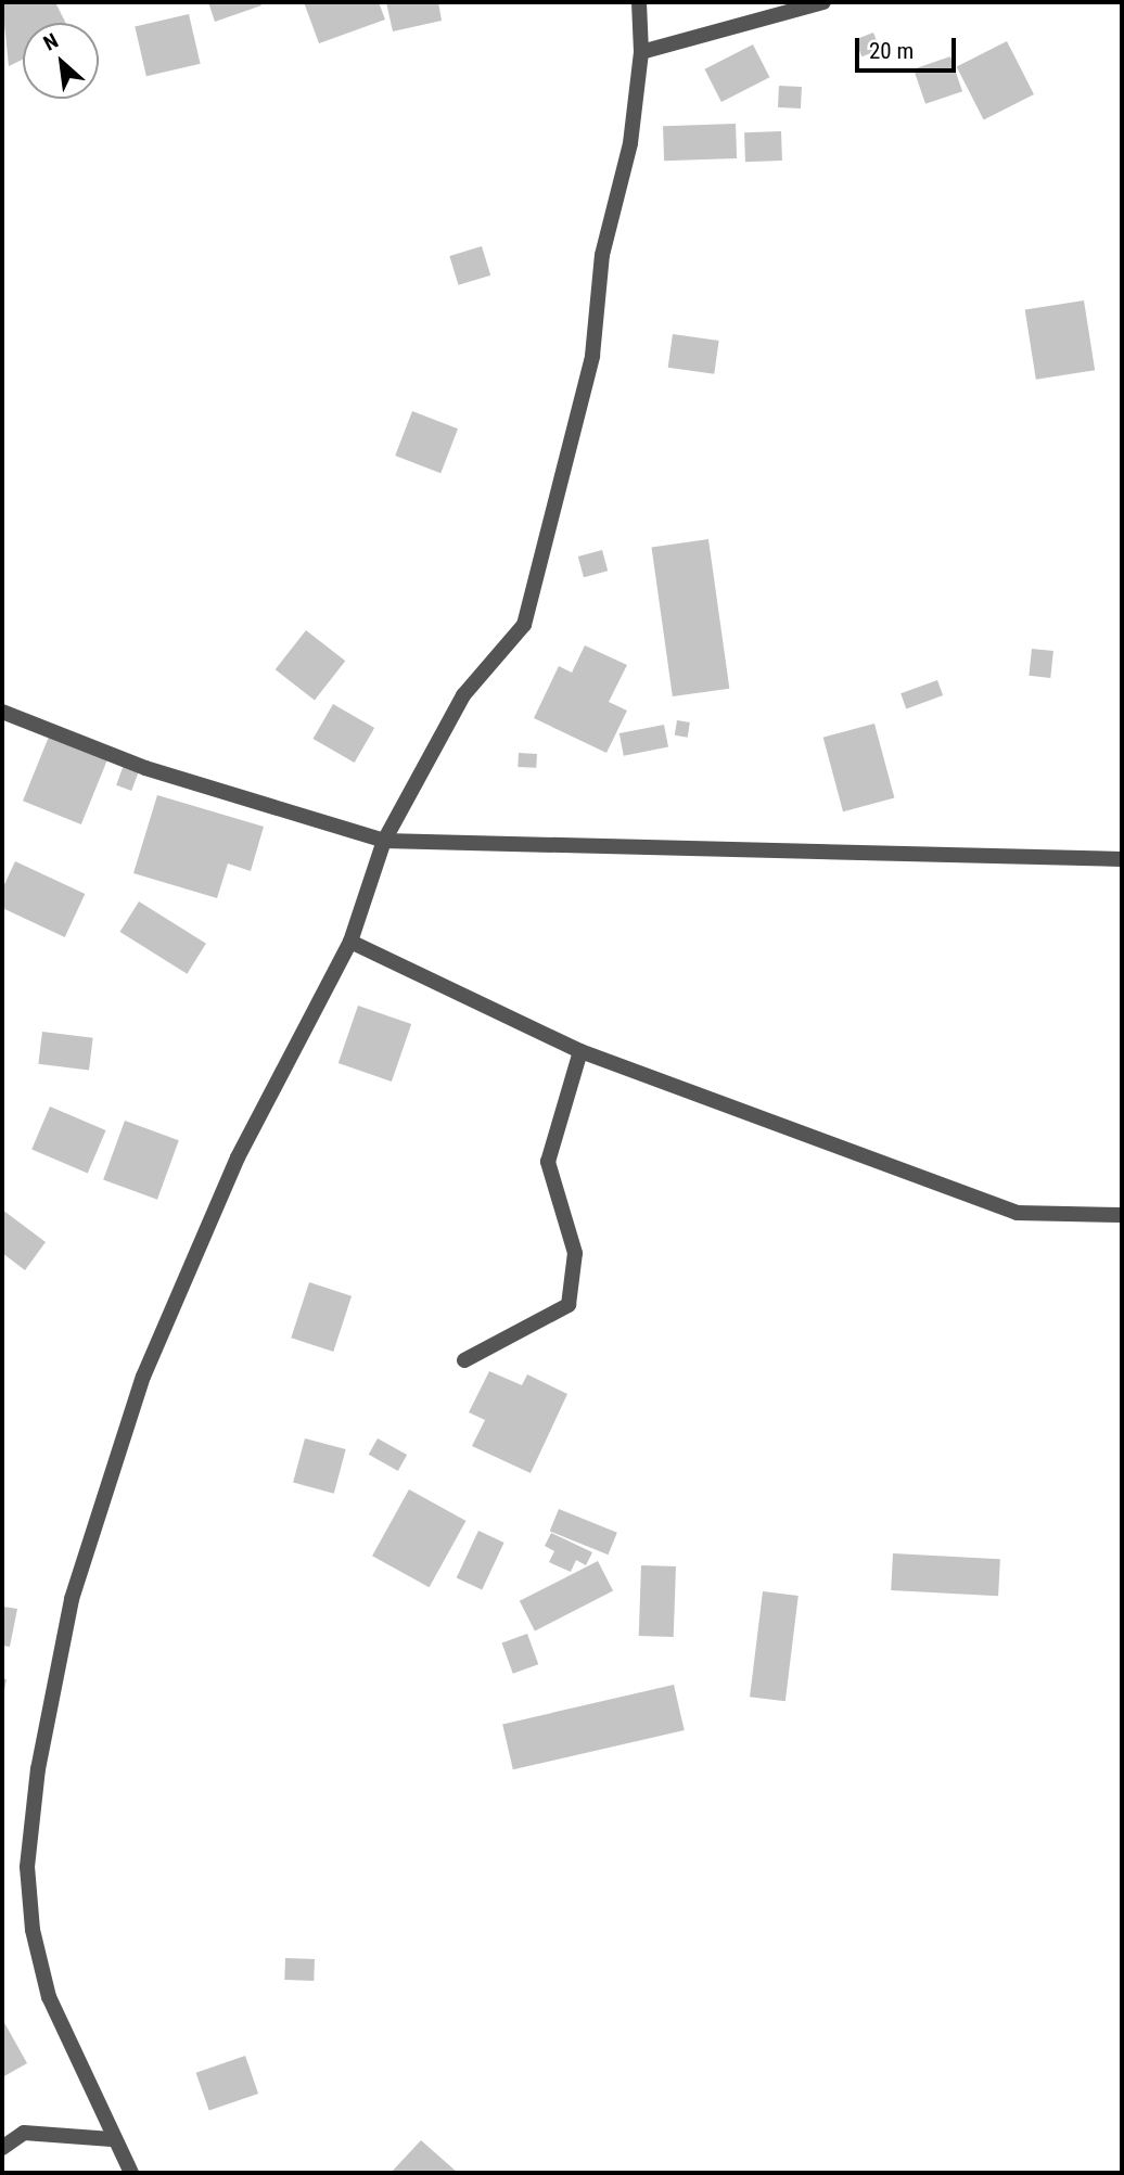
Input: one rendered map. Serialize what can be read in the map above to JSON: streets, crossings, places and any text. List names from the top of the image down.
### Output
{
  "scale_bar": "20 m",
  "north": "top left"
}
